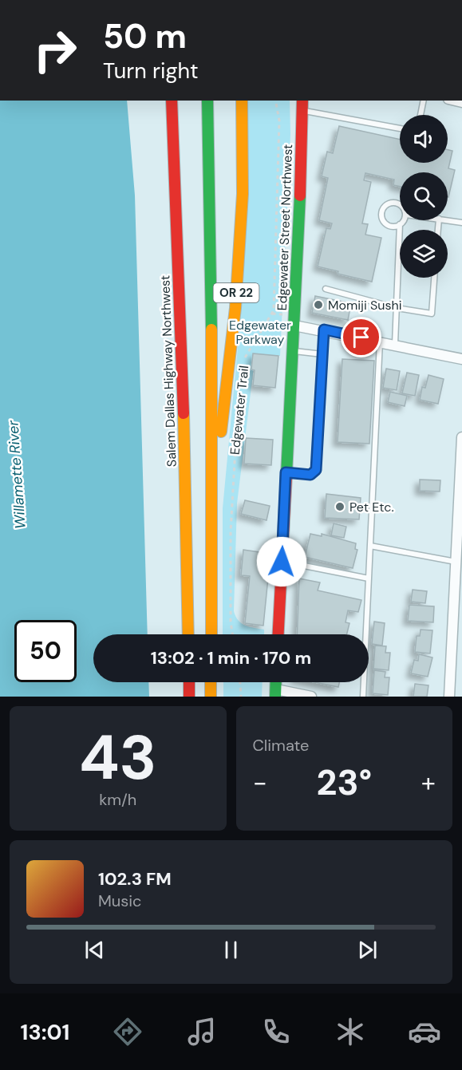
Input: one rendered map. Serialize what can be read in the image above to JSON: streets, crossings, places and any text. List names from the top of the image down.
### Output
{
  "streets": {
    "main road": ["Edgewater Street Northwest", "OR 22", "Salem Dallas Highway Northwest"],
    "path": ["Edgewater Trail"]
  },
  "water": ["Willamette River"],
  "parks": ["Edgewater Parkway"],
  "places": ["Momiji Sushi", "Pet Etc."],
  "page": {
    "turn": ["50 m", "Turn right"],
    "limit": "50",
    "trip": "13:02 · 1 min · 170 m",
    "tile": [
      ["43", "km/h"],
      "Climate"
    ],
    "heat": ["−", "23°", "+"],
    "song": ["102.3 FM", "Music"],
    "tabs": "13:01"
  }
}
